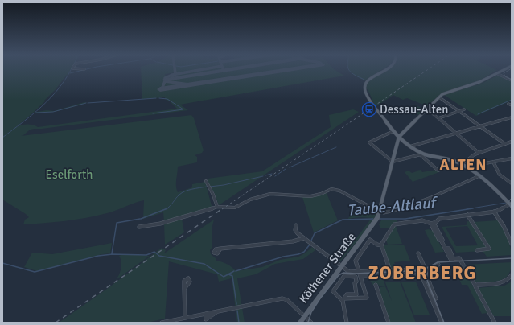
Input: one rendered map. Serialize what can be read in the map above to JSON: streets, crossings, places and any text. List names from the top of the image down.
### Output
{
  "streets": {
    "main road": ["Köthener Straße"]
  },
  "districts": ["ALTEN", "ZOBERBERG"],
  "water": ["Taube-Altlauf"],
  "parks": ["Eselforth"],
  "places": {
    "station": ["Dessau-Alten"]
  }
}
